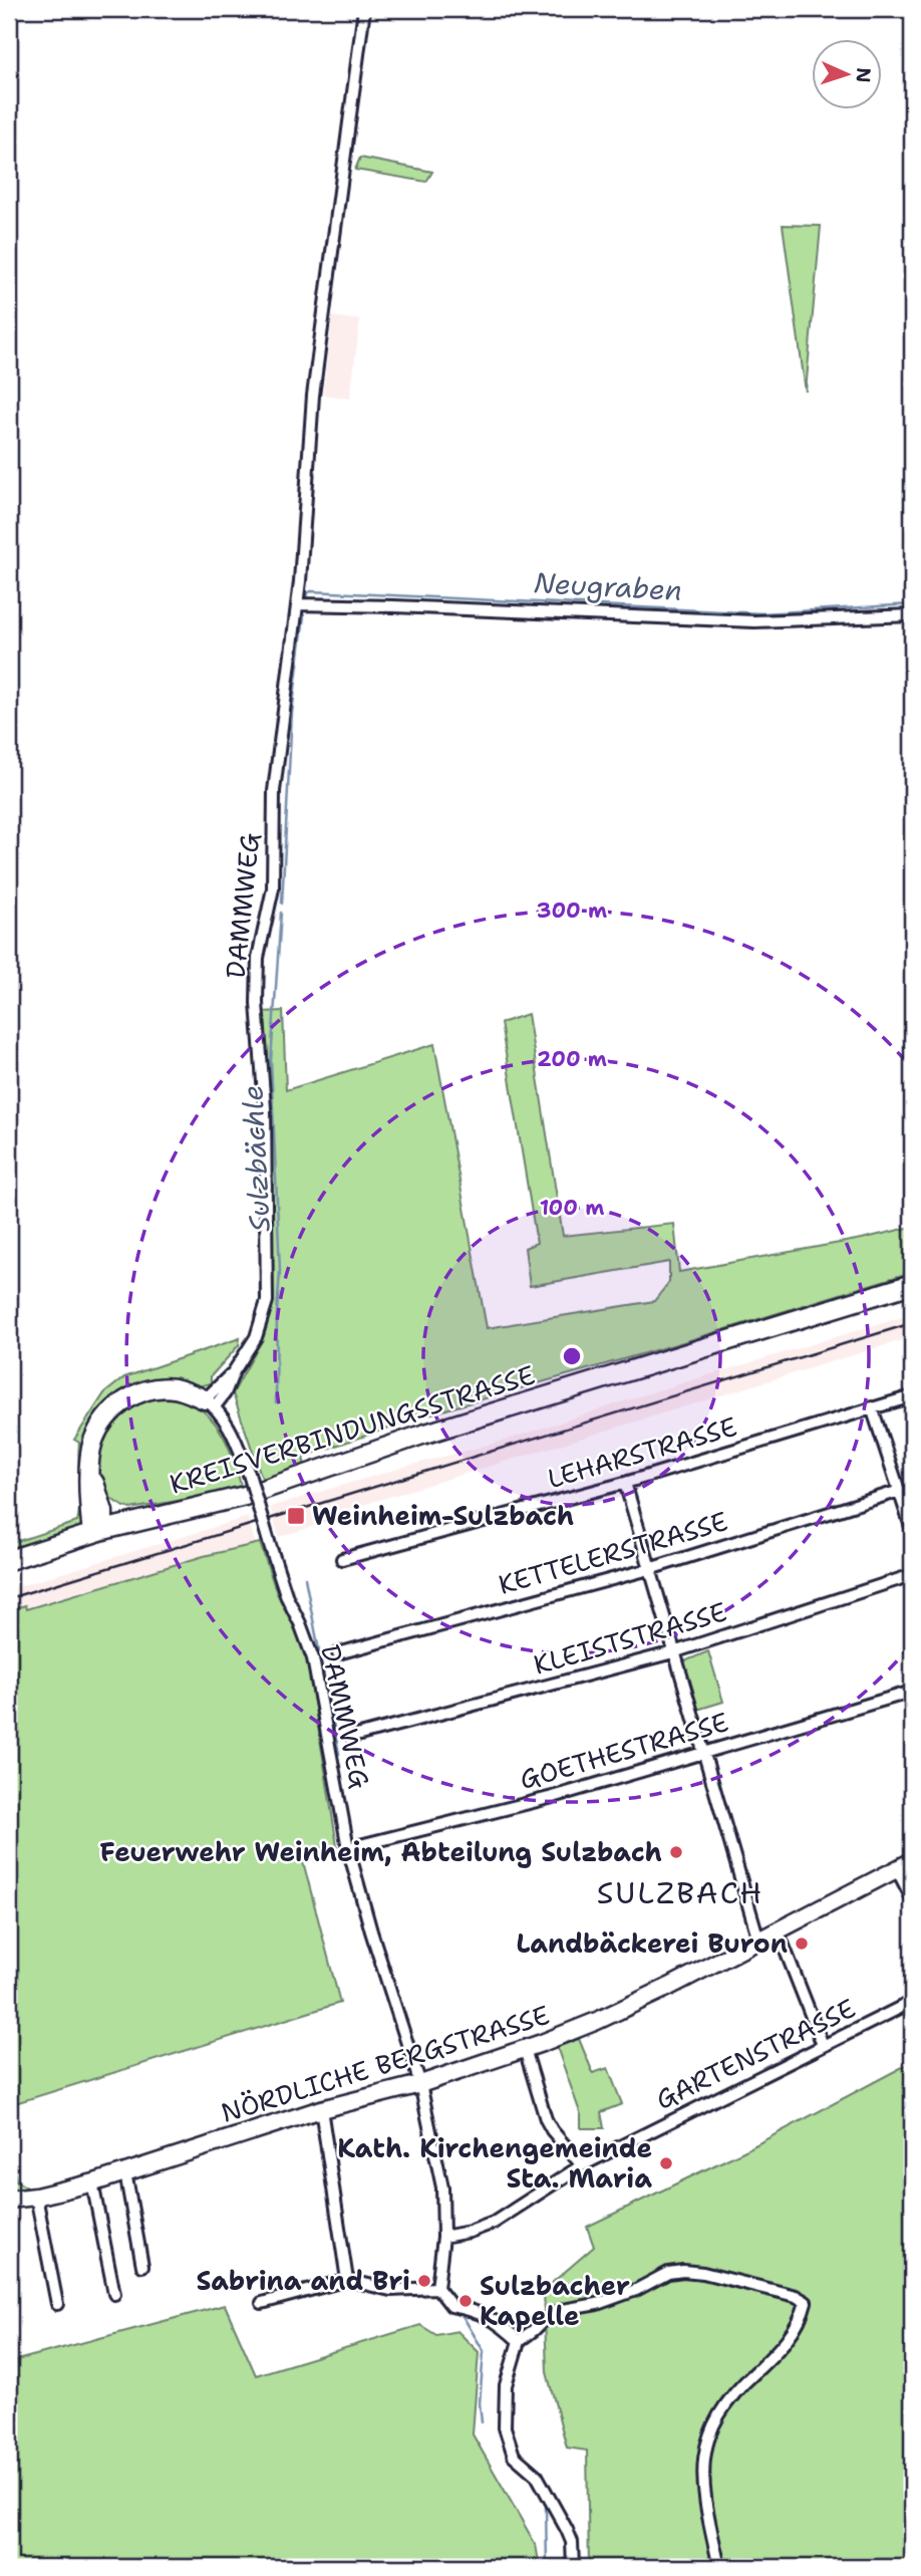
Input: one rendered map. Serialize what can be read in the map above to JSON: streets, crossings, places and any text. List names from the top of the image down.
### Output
{
  "streets": {
    "main road": ["KREISVERBINDUNGSSTRASSE", "NÖRDLICHE BERGSTRASSE"],
    "street": [
      "DAMMWEG",
      "LEHARSTRASSE",
      "KETTELERSTRASSE",
      "KLEISTSTRASSE",
      "GOETHESTRASSE",
      "GARTENSTRASSE"
    ]
  },
  "crossings": [
    ["DAMMWEG", "GOETHESTRASSE"],
    ["DAMMWEG", "GARTENSTRASSE"],
    ["DAMMWEG", "NÖRDLICHE BERGSTRASSE"]
  ],
  "districts": ["SULZBACH"],
  "water": ["Neugraben", "Sulzbächle"],
  "places": {
    "transit": ["Weinheim-Sulzbach"],
    "other": [
      "Feuerwehr Weinheim, Abteilung Sulzbach",
      "Landbäckerei Buron",
      "Kath. Kirchengemeinde Sta. Maria",
      "Sabrina and Bri",
      "Sulzbacher Kapelle"
    ]
  },
  "north": "right",
  "rings": ["300 m", "200 m", "100 m"]
}
